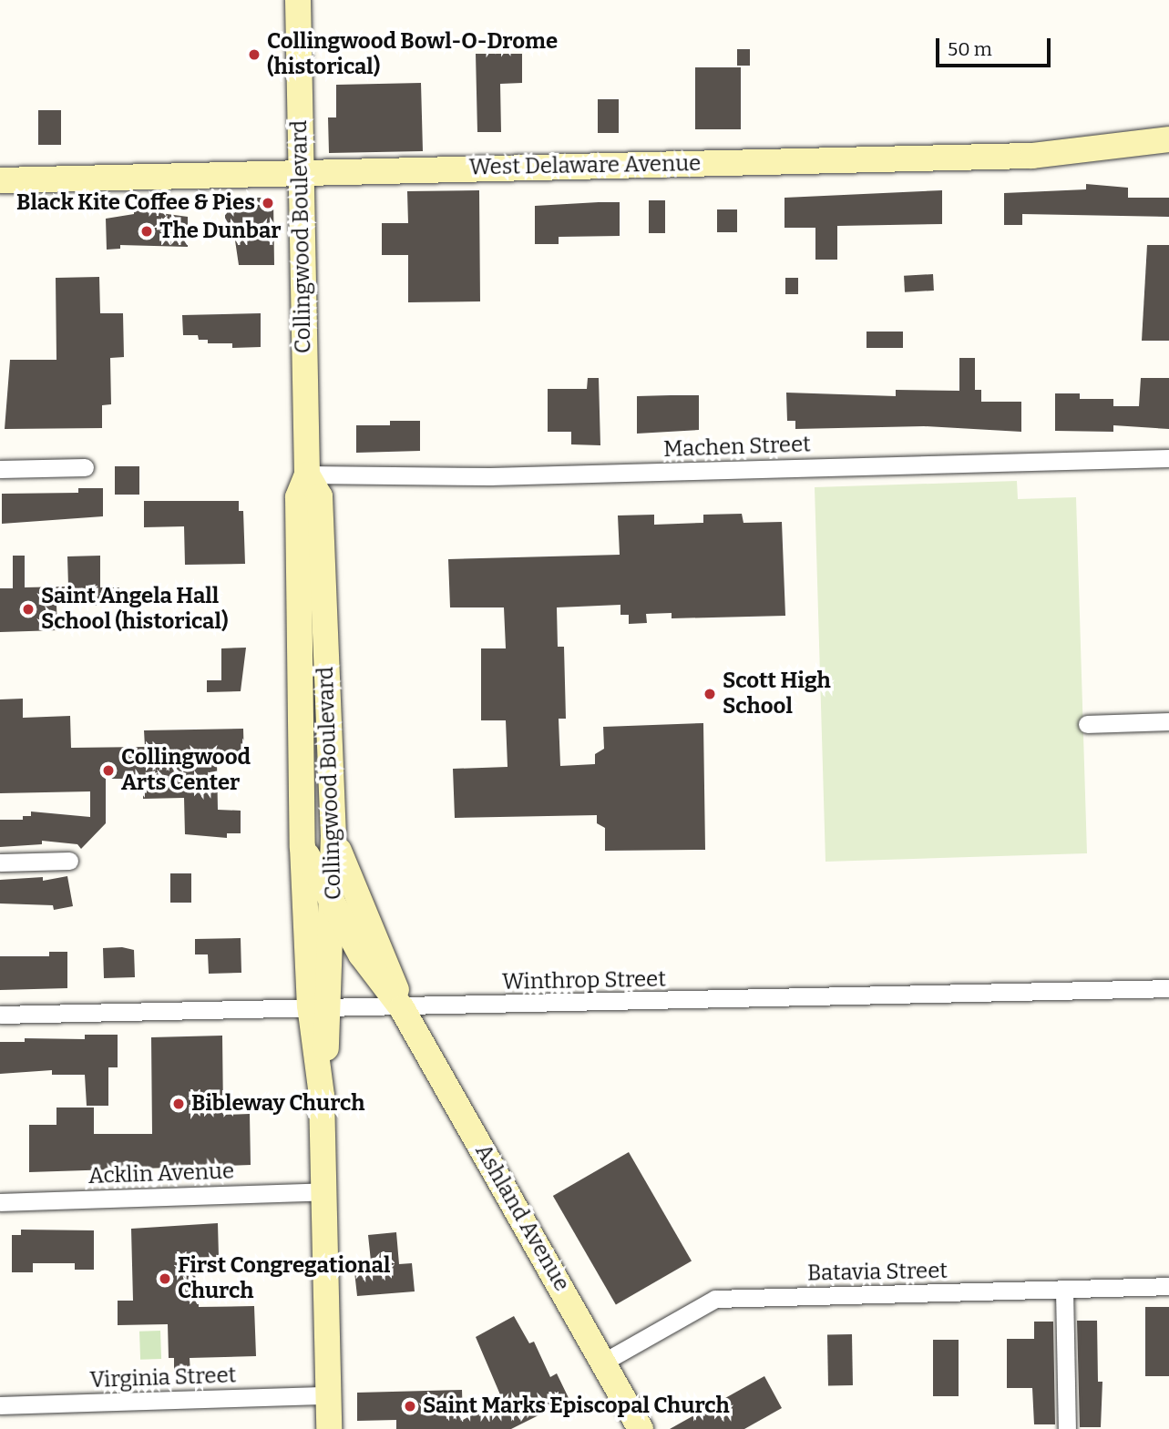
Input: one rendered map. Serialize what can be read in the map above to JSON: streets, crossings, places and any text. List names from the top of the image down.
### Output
{
  "streets": {
    "street": [
      "West Delaware Avenue",
      "Collingwood Boulevard",
      "Machen Street",
      "Winthrop Street",
      "Acklin Avenue",
      "Ashland Avenue",
      "Batavia Street",
      "Virginia Street"
    ]
  },
  "crossings": [
    ["West Delaware Avenue", "Collingwood Boulevard"],
    ["Collingwood Boulevard", "Machen Street"],
    ["Collingwood Boulevard", "Winthrop Street"],
    ["Collingwood Boulevard", "Acklin Avenue"],
    ["Collingwood Boulevard", "Ashland Avenue"],
    ["Collingwood Boulevard", "Virginia Street"],
    ["Winthrop Street", "Ashland Avenue"],
    ["Ashland Avenue", "Batavia Street"]
  ],
  "places": [
    "Collingwood Bowl-O-Drome (historical)",
    "Black Kite Coffee & Pies",
    "The Dunbar",
    "Saint Angela Hall School (historical)",
    "Scott High School",
    "Collingwood Arts Center",
    "Bibleway Church",
    "First Congregational Church",
    "Saint Marks Episcopal Church"
  ],
  "scale_bar": "50 m"
}
